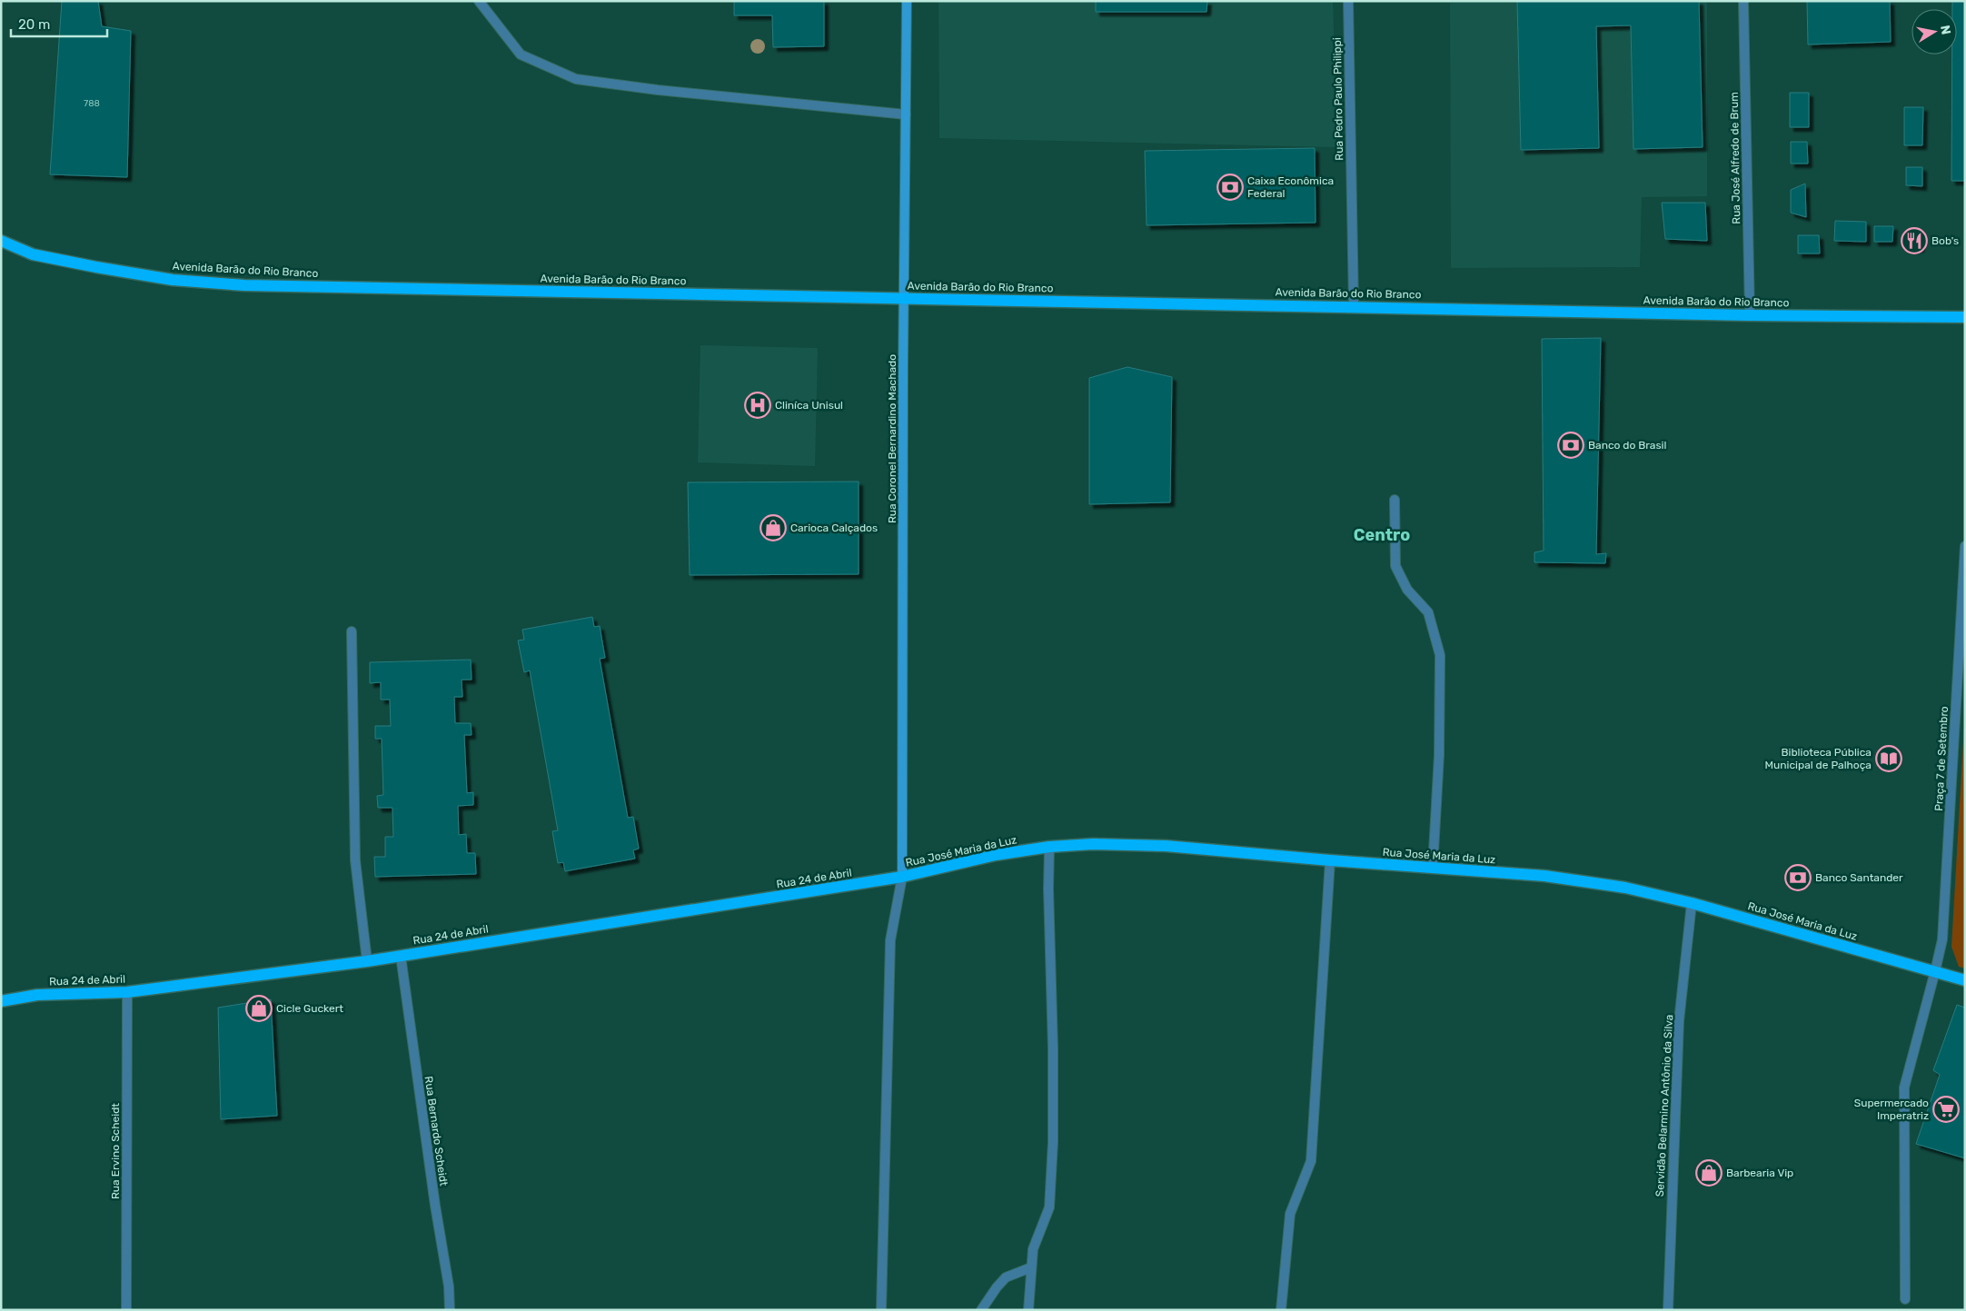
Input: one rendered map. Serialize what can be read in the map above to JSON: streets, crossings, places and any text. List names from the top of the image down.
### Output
{
  "streets": {
    "main road": ["Avenida Barão do Rio Branco", "Rua José Maria da Luz", "Rua 24 de Abril"],
    "street": [
      "Rua Pedro Paulo Philippi",
      "Rua José Alfredo de Brum",
      "Rua Coronel Bernardino Machado",
      "Praça 7 de Setembro",
      "Servidão Belarmino Antônio da Silva",
      "Rua Bernardo Scheidt",
      "Rua Ervino Scheidt"
    ]
  },
  "crossings": [
    ["Rua Pedro Paulo Philippi", "Avenida Barão do Rio Branco"],
    ["Rua José Alfredo de Brum", "Avenida Barão do Rio Branco"],
    ["Avenida Barão do Rio Branco", "Rua Coronel Bernardino Machado"],
    ["Rua Coronel Bernardino Machado", "Rua José Maria da Luz"],
    ["Rua Coronel Bernardino Machado", "Rua 24 de Abril"],
    ["Praça 7 de Setembro", "Rua José Maria da Luz"],
    ["Rua José Maria da Luz", "Rua 24 de Abril"],
    ["Rua José Maria da Luz", "Servidão Belarmino Antônio da Silva"],
    ["Rua 24 de Abril", "Rua Bernardo Scheidt"],
    ["Rua 24 de Abril", "Rua Ervino Scheidt"]
  ],
  "districts": ["Centro"],
  "places": {
    "bank": ["Caixa Econômica Federal", "Banco do Brasil", "Banco Santander"],
    "restaurant": ["Bob's"],
    "hospital": ["Cliníca Unisul"],
    "shop": ["Carioca Calçados", "Cicle Guckert", "Barbearia Vip"],
    "library": ["Biblioteca Pública Municipal de Palhoça"],
    "supermarket": ["Supermercado Imperatriz"]
  },
  "house_numbers": ["788"],
  "scale_bar": "20 m",
  "north": "right"
}
